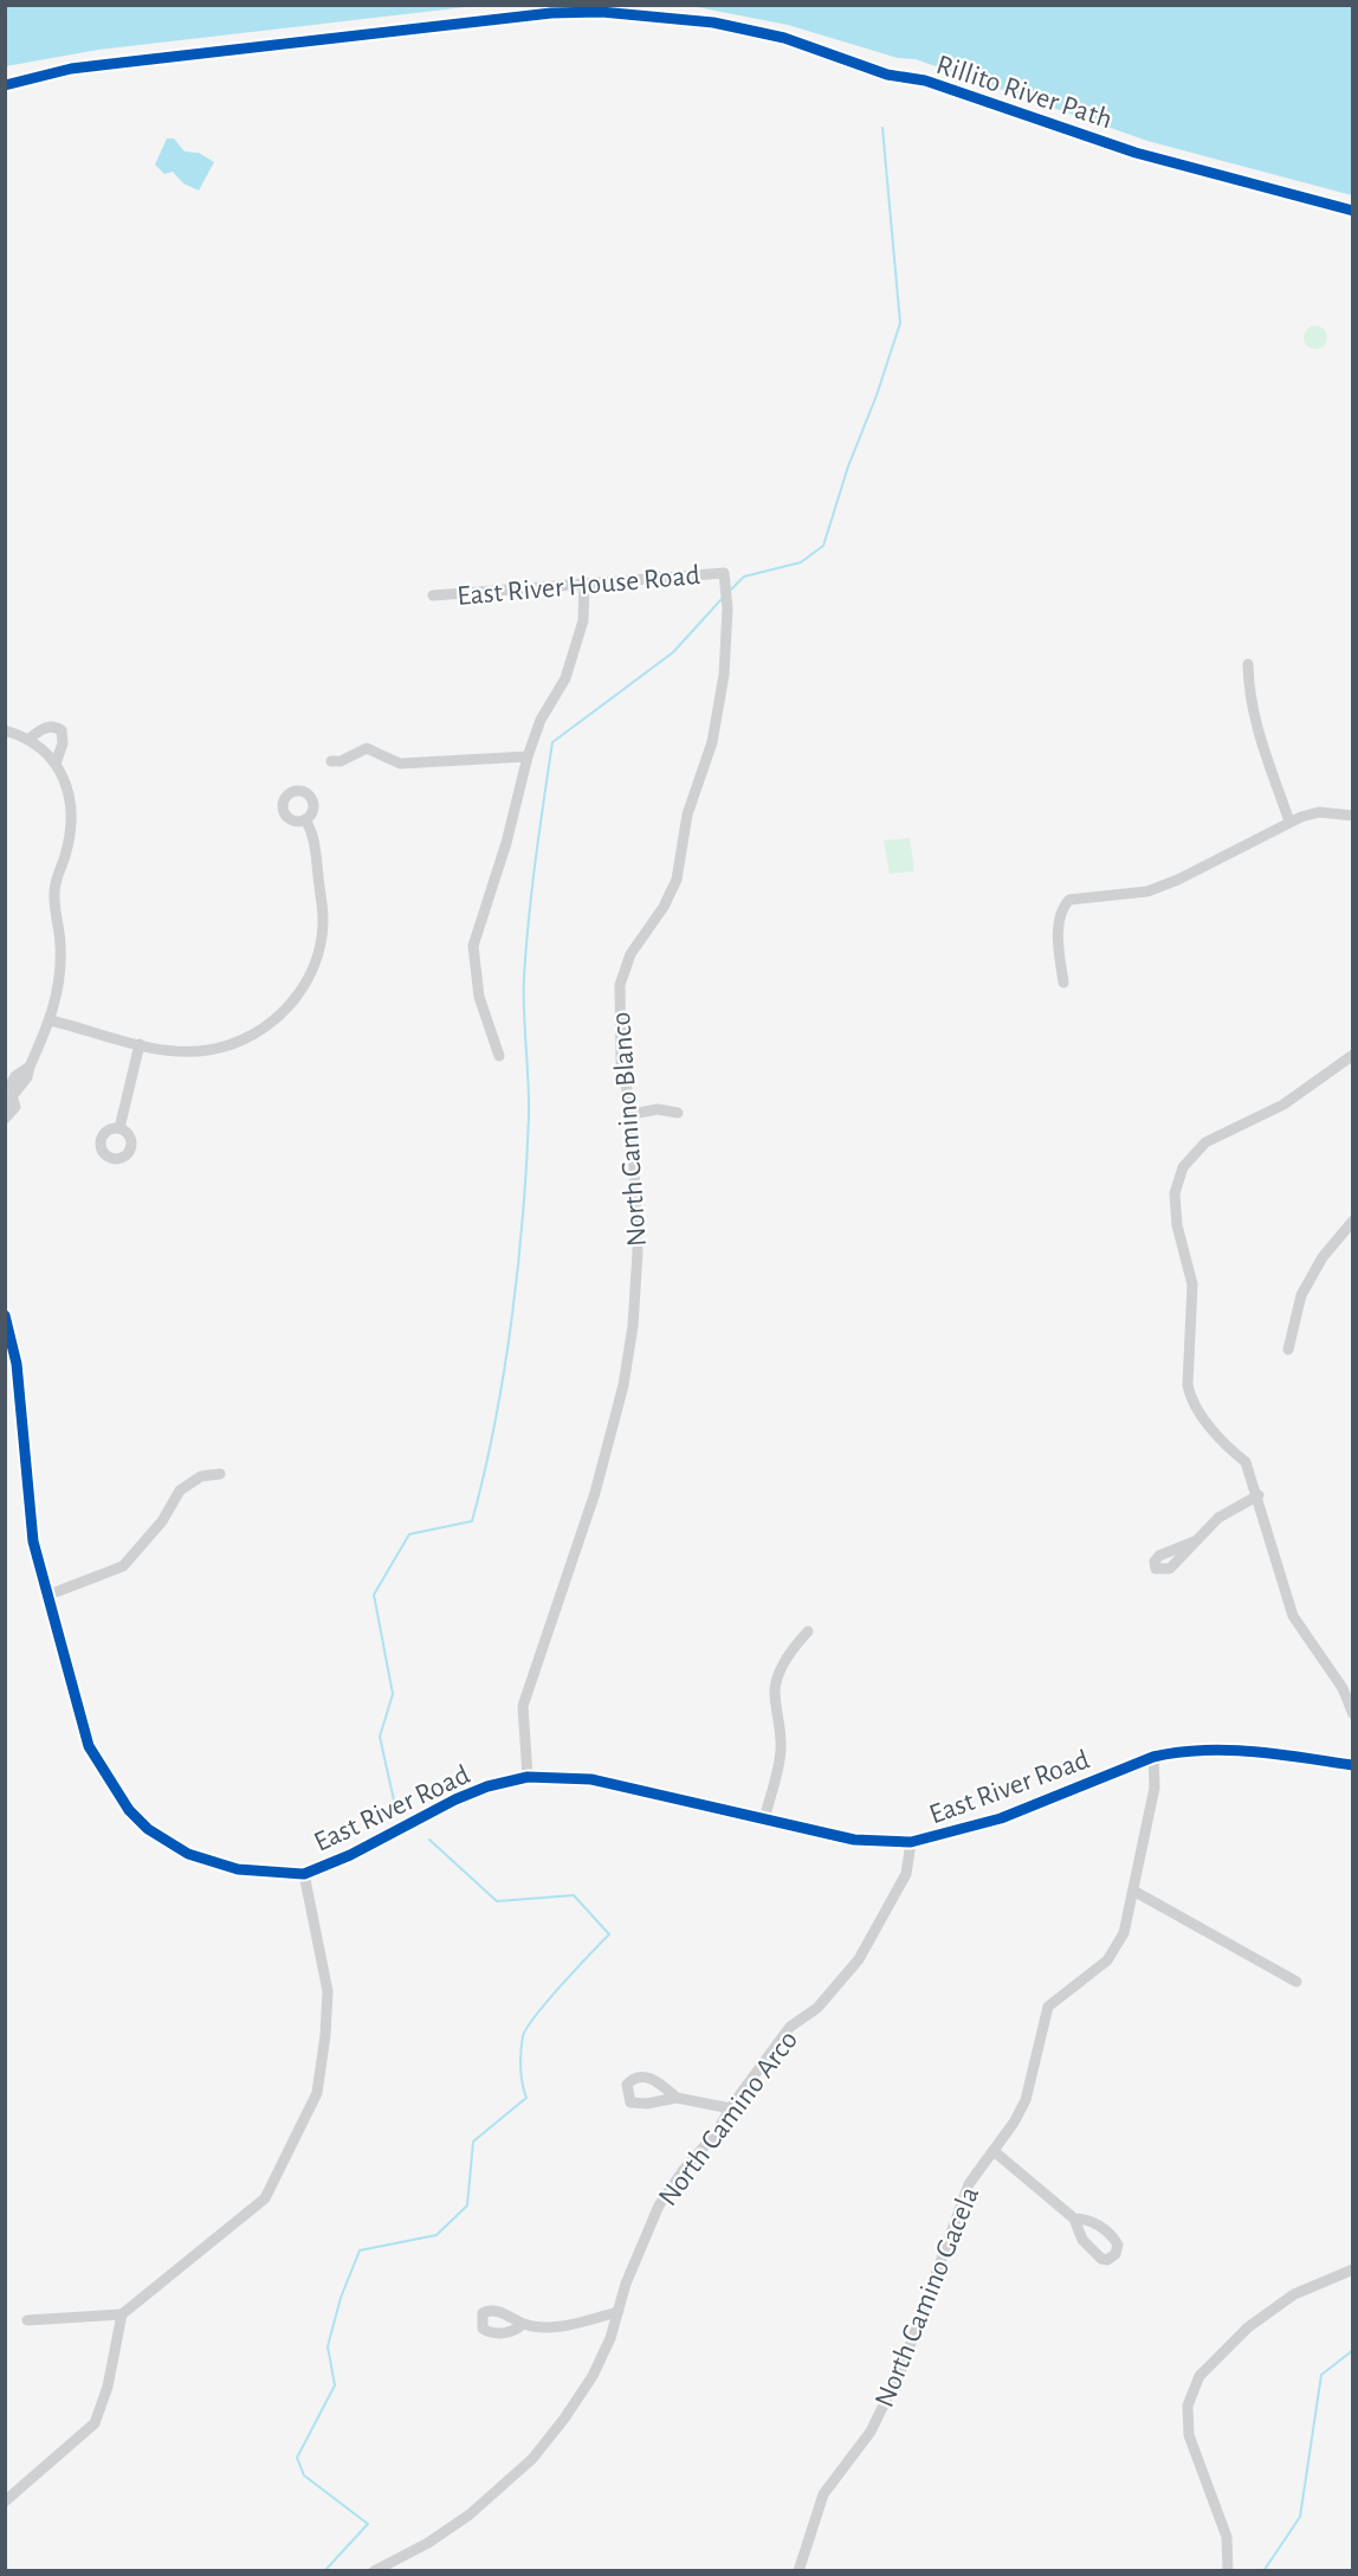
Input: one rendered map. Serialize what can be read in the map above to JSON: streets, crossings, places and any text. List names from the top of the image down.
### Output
{
  "streets": {
    "street": [
      "East River House Road",
      "North Camino Blanco",
      "East River Road",
      "North Camino Arco",
      "North Camino Gacela"
    ],
    "cycle path": ["Rillito River Path"]
  },
  "crossings": [
    ["East River House Road", "North Camino Blanco"],
    ["North Camino Blanco", "East River Road"],
    ["East River Road", "North Camino Arco"],
    ["East River Road", "North Camino Gacela"]
  ]
}
